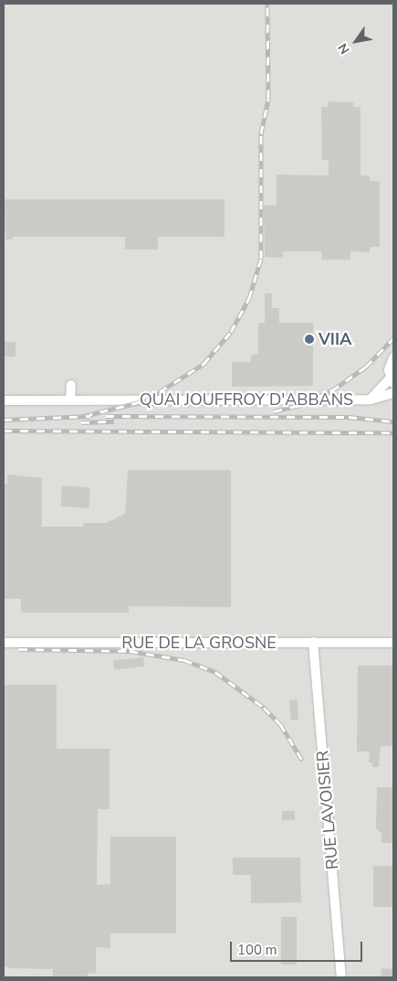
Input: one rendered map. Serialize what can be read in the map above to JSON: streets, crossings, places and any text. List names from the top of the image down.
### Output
{
  "streets": {
    "street": ["QUAI JOUFFROY D'ABBANS", "RUE DE LA GROSNE", "RUE LAVOISIER"]
  },
  "crossings": [
    ["RUE DE LA GROSNE", "RUE LAVOISIER"]
  ],
  "places": ["VIIA"],
  "scale_bar": "100 m",
  "north": "bottom left"
}
